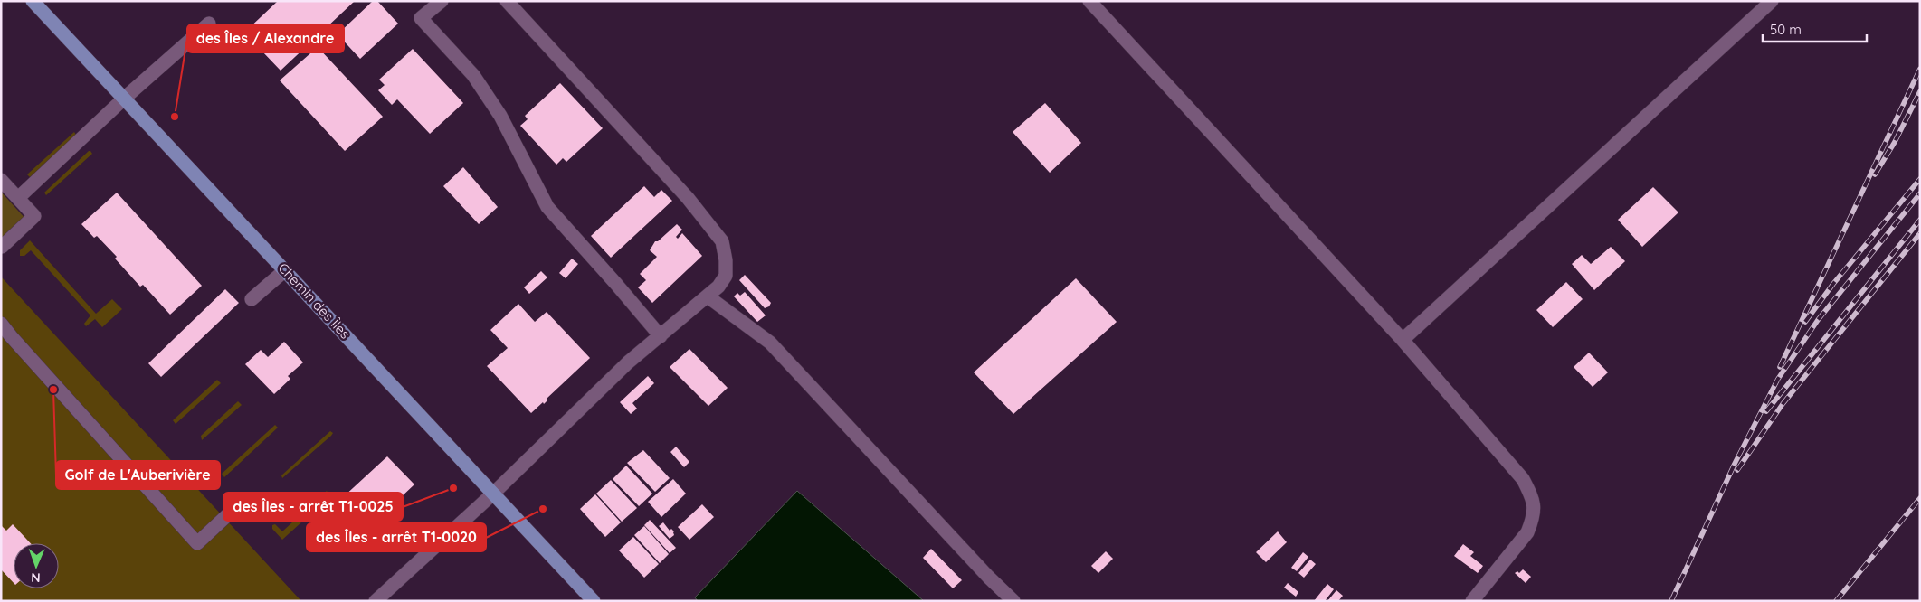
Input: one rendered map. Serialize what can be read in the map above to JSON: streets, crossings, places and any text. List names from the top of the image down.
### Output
{
  "streets": {
    "main road": ["Chemin des Îles"]
  },
  "places": [
    "des Îles / Alexandre",
    "Golf de L'Auberivière",
    "des Îles - arrêt T1-0025",
    "des Îles - arrêt T1-0020"
  ],
  "scale_bar": "50 m",
  "north": "bottom"
}
